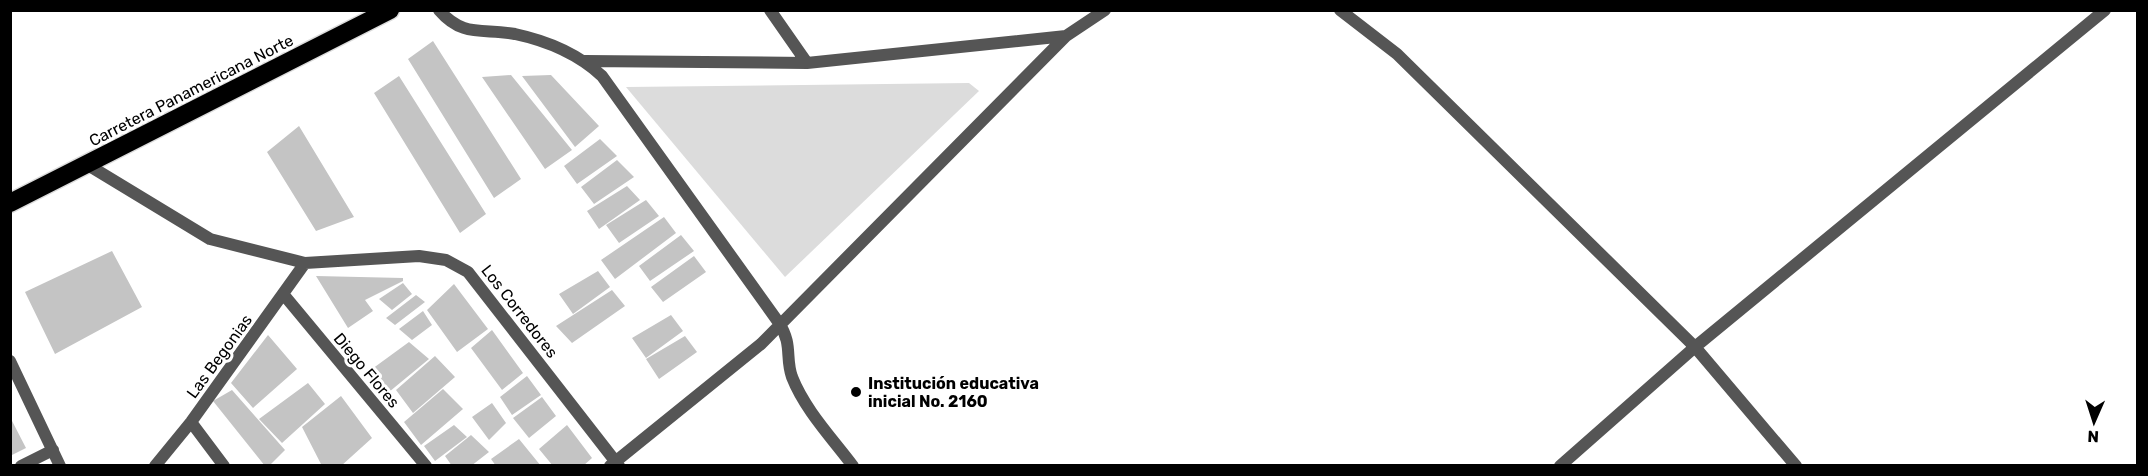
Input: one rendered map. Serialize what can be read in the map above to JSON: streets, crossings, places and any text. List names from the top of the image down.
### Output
{
  "streets": {
    "highway": ["Carretera Panamericana Norte"],
    "street": ["Los Corredores", "Las Begonias", "Diego Flores"]
  },
  "crossings": [
    ["Carretera Panamericana Norte", "Los Corredores"],
    ["Los Corredores", "Las Begonias"],
    ["Las Begonias", "Diego Flores"]
  ],
  "places": ["Institución educativa inicial No. 2160"],
  "north": "bottom"
}
